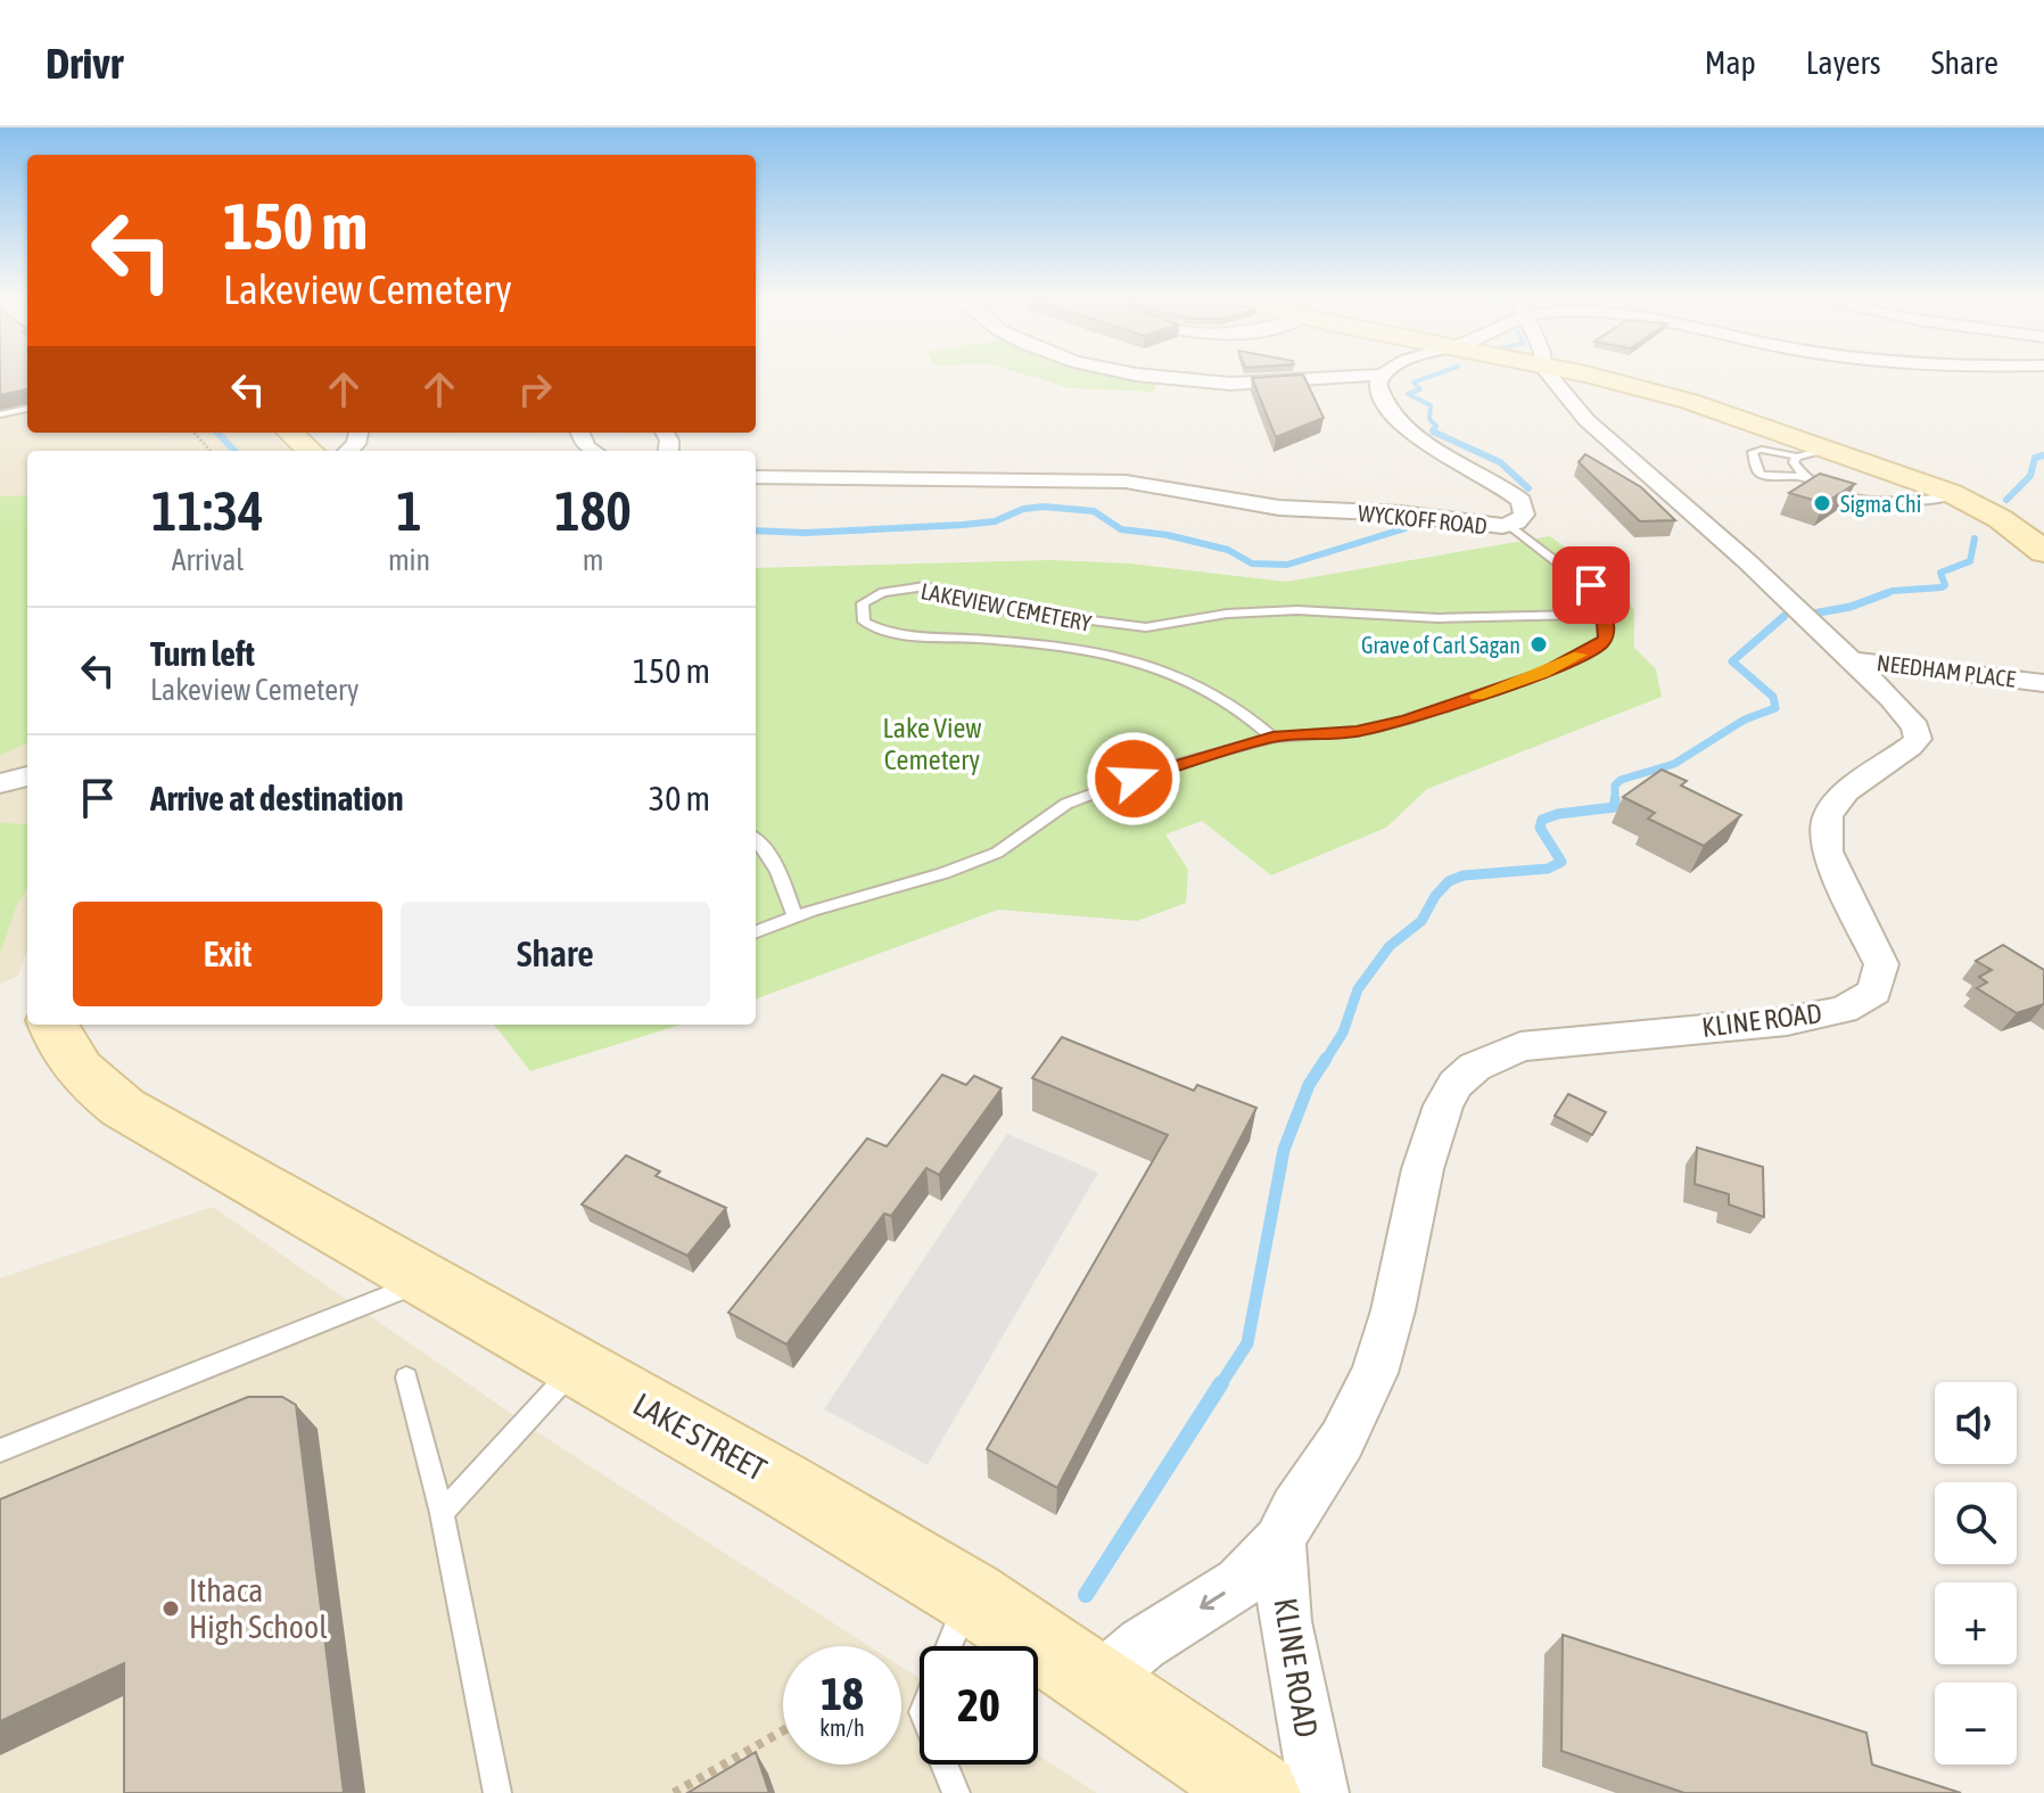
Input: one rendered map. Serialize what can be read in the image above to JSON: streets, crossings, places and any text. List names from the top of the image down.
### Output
{
  "streets": {
    "street": [
      "WYCKOFF ROAD",
      "NEEDHAM PLACE",
      "KLINE ROAD",
      "LAKE STREET"
    ],
    "lane": ["LAKEVIEW CEMETERY"]
  },
  "crossings": [
    ["NEEDHAM PLACE", "KLINE ROAD"],
    ["KLINE ROAD", "LAKE STREET"]
  ],
  "parks": ["Lake View Cemetery"],
  "places": ["Sigma Chi", "Grave of Carl Sagan", "Ithaca High School"],
  "page": {
    "header": "Drivr",
    "nav": ["Map", "Layers", "Share"],
    "turn": ["150 m", "Lakeview Cemetery"],
    "eta": [
      "11:34",
      "Arrival",
      "1",
      "min",
      "180",
      "m"
    ],
    "list": [
      {
        "name": "Turn left",
        "note": "Lakeview Cemetery",
        "value": "150 m"
      },
      {
        "name": "Arrive at destination",
        "value": "30 m"
      }
    ],
    "buttons": ["Exit", "Share"],
    "map_buttons": ["+", "−"],
    "speed": "18 km/h",
    "limit": "20"
  }
}
